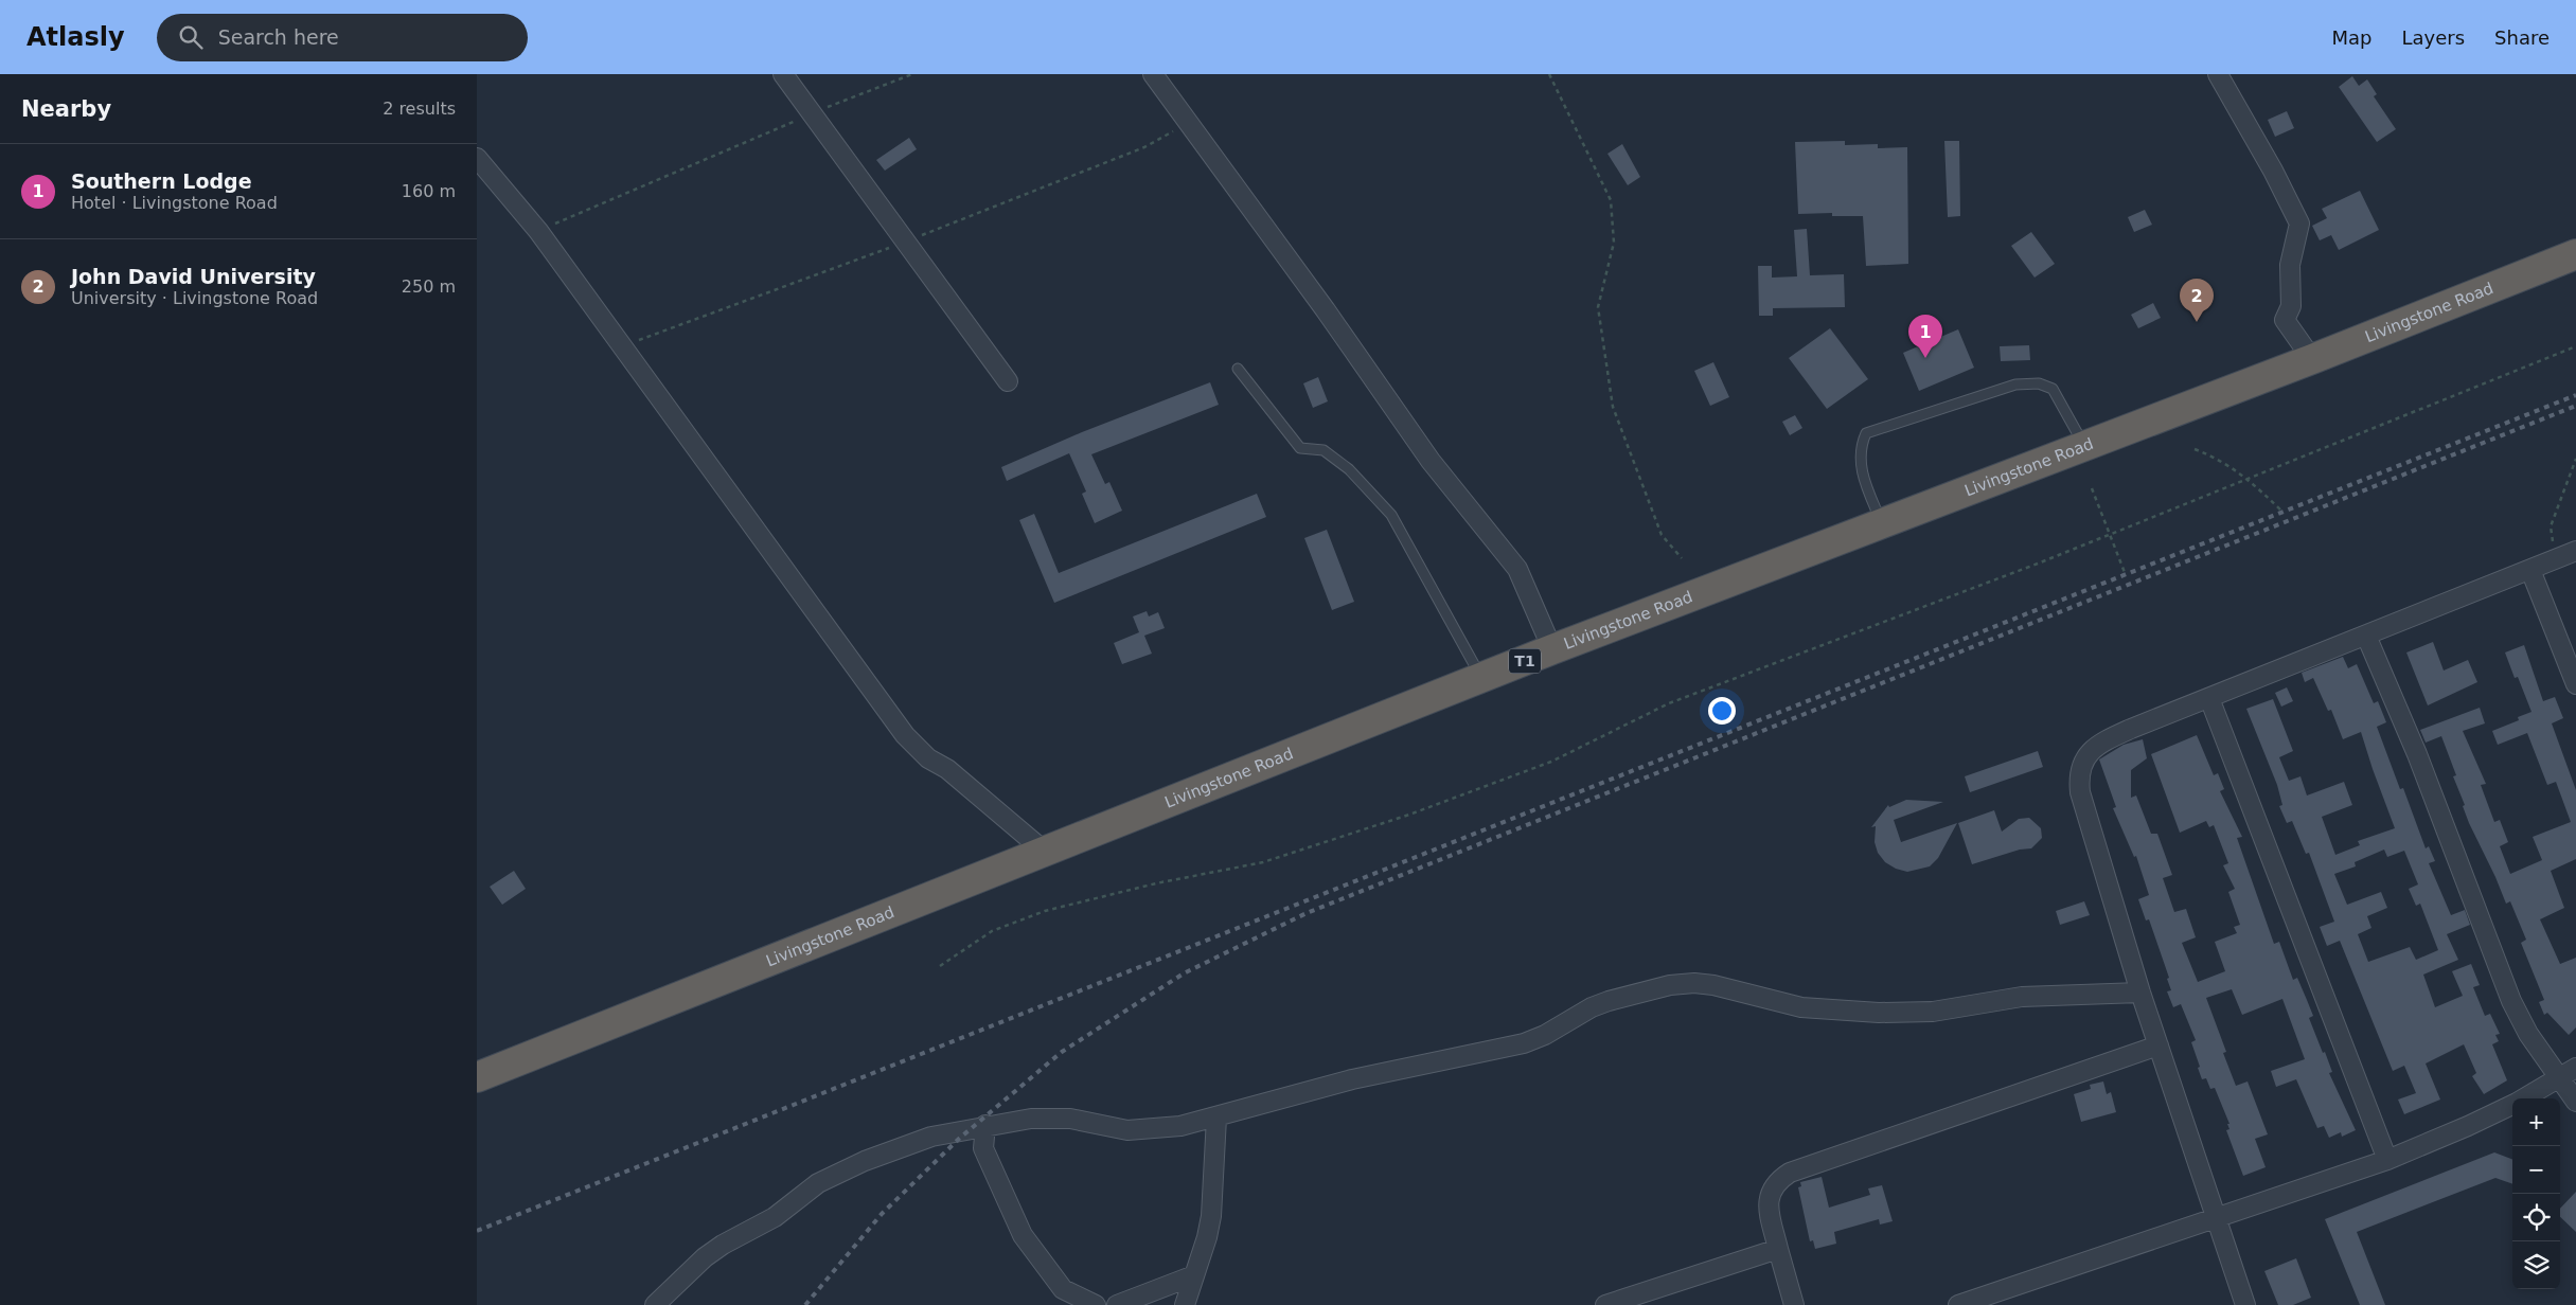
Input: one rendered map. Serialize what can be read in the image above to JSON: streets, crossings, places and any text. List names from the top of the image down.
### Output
{
  "streets": {
    "highway": ["Livingstone Road", "T1"]
  },
  "page": {
    "header": "Atlasly",
    "search": "Search here",
    "nav": ["Map", "Layers", "Share"],
    "heading": ["Nearby", "2 results"],
    "list": [
      {
        "mark": "1",
        "name": "Southern Lodge",
        "note": "Hotel · Livingstone Road",
        "value": "160 m"
      },
      {
        "mark": "2",
        "name": "John David University",
        "note": "University · Livingstone Road",
        "value": "250 m"
      }
    ],
    "pins": ["2", "1"],
    "map_buttons": ["+", "−"]
  }
}
